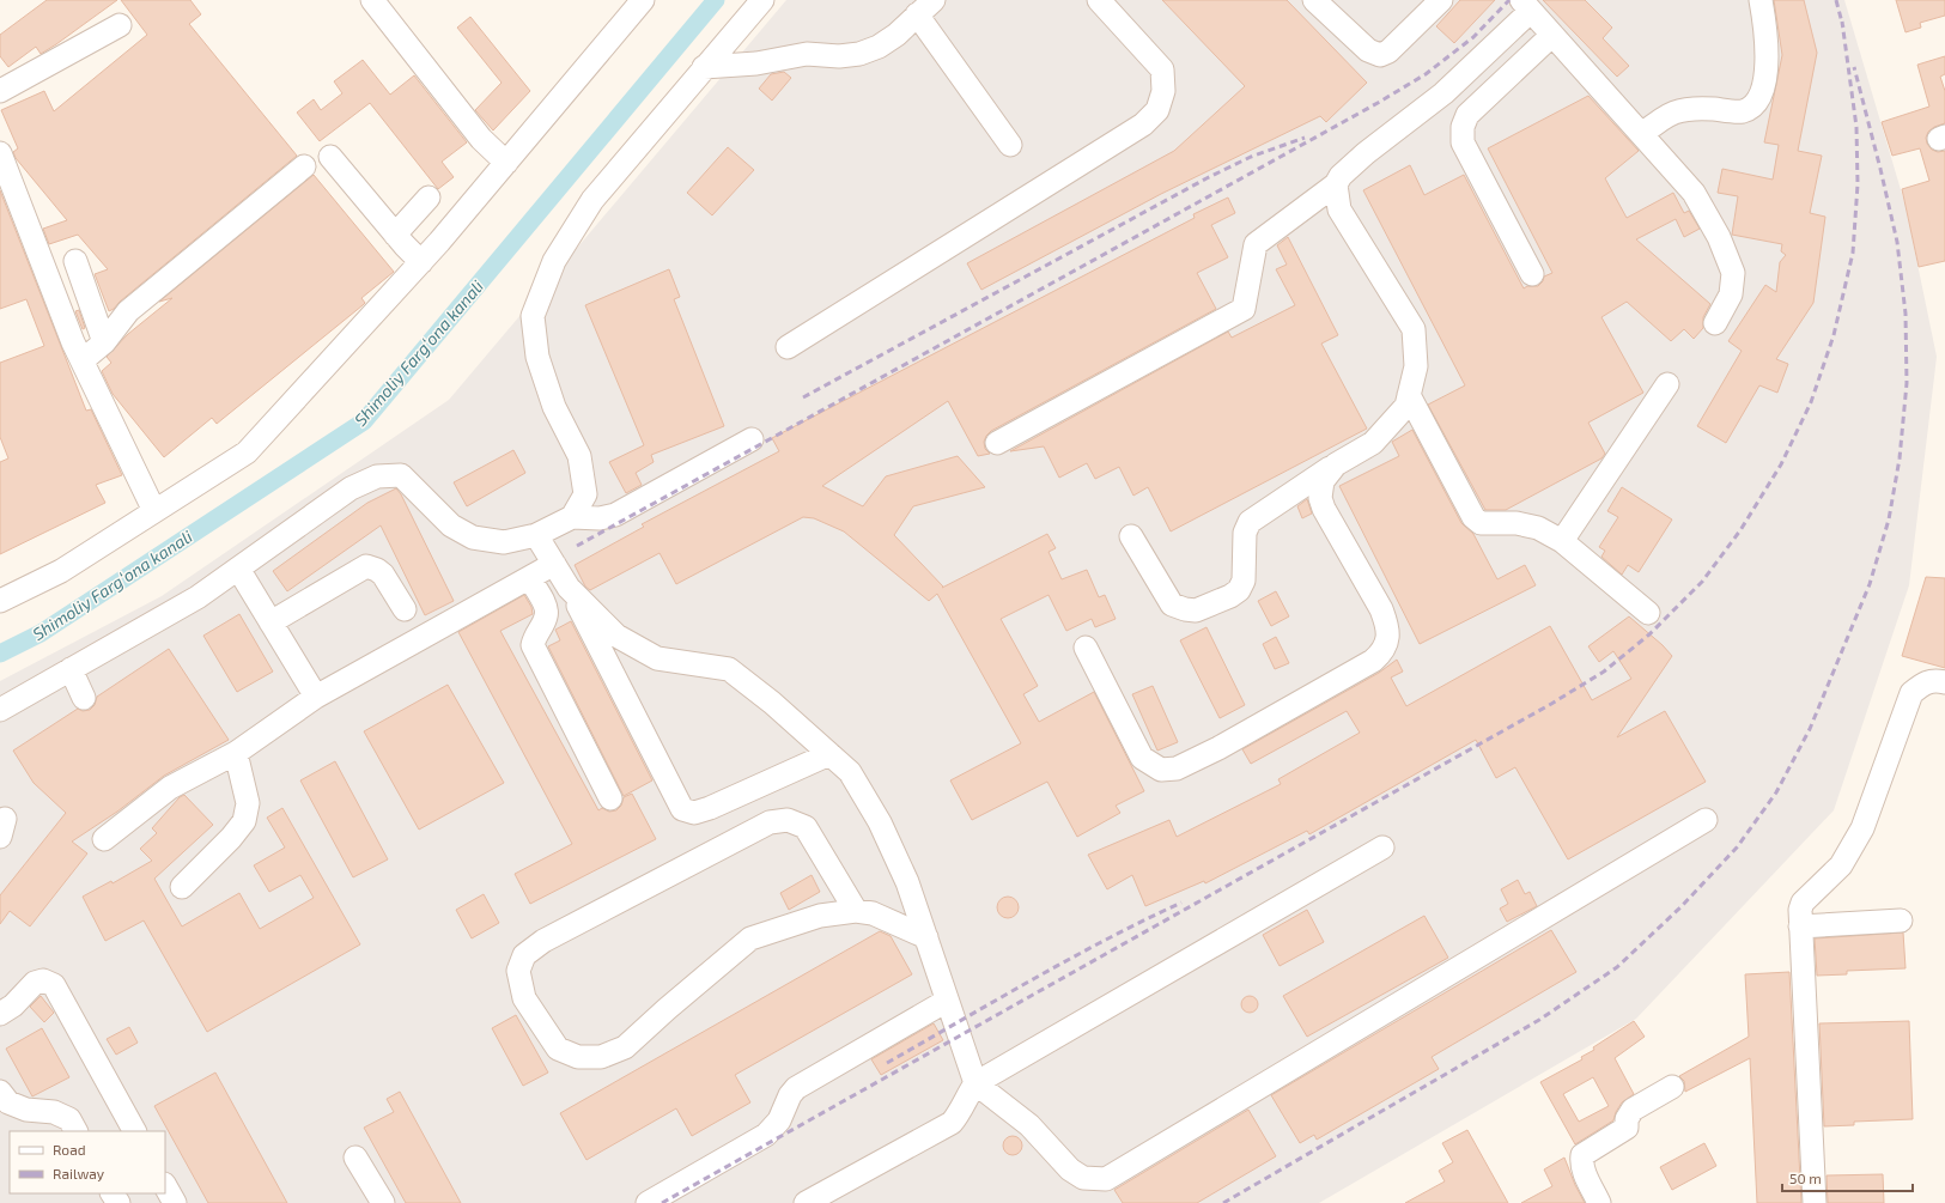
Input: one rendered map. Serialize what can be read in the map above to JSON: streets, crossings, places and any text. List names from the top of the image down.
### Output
{
  "water": ["Shimoliy Fargʻona kanali"],
  "legend": ["Road", "Railway"],
  "scale_bar": "50 m"
}
